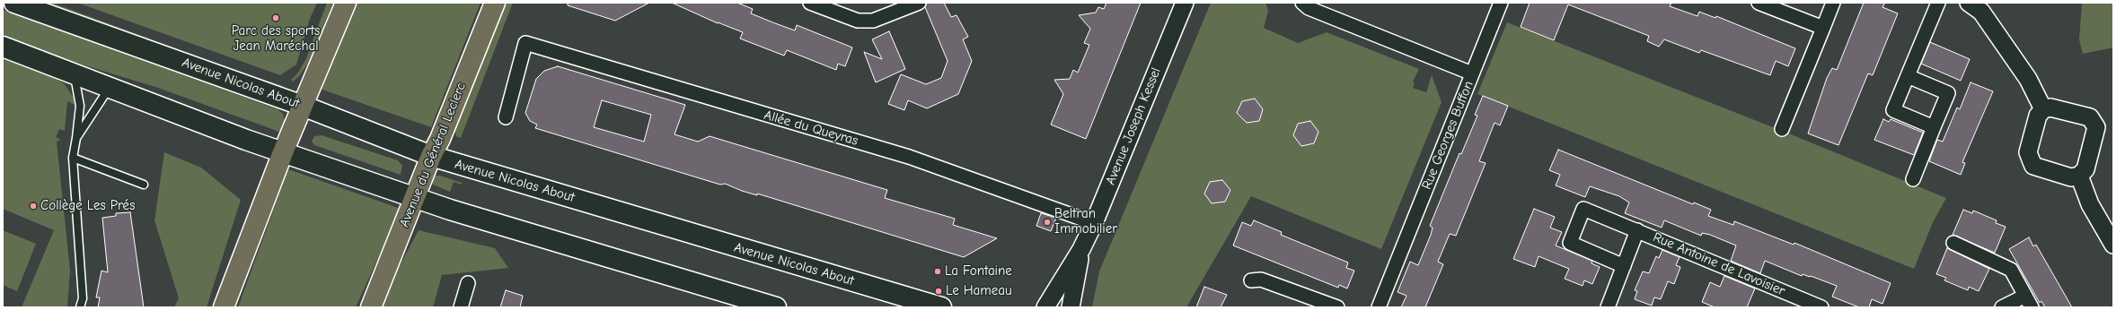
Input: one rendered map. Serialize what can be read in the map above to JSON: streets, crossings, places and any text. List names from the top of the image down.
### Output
{
  "streets": {
    "main road": ["Avenue Nicolas About", "Avenue du Général Leclerc"],
    "street": [
      "Avenue Joseph Kessel",
      "Allée du Queyras",
      "Rue Georges Buffon",
      "Rue Antoine de Lavoisier"
    ]
  },
  "crossings": [
    ["Avenue Nicolas About", "Avenue du Général Leclerc"],
    ["Avenue Joseph Kessel", "Allée du Queyras"]
  ],
  "places": [
    "Parc des sports Jean Maréchal",
    "Collège Les Prés",
    "Beltran Immobilier",
    "La Fontaine",
    "Le Hameau"
  ]
}
